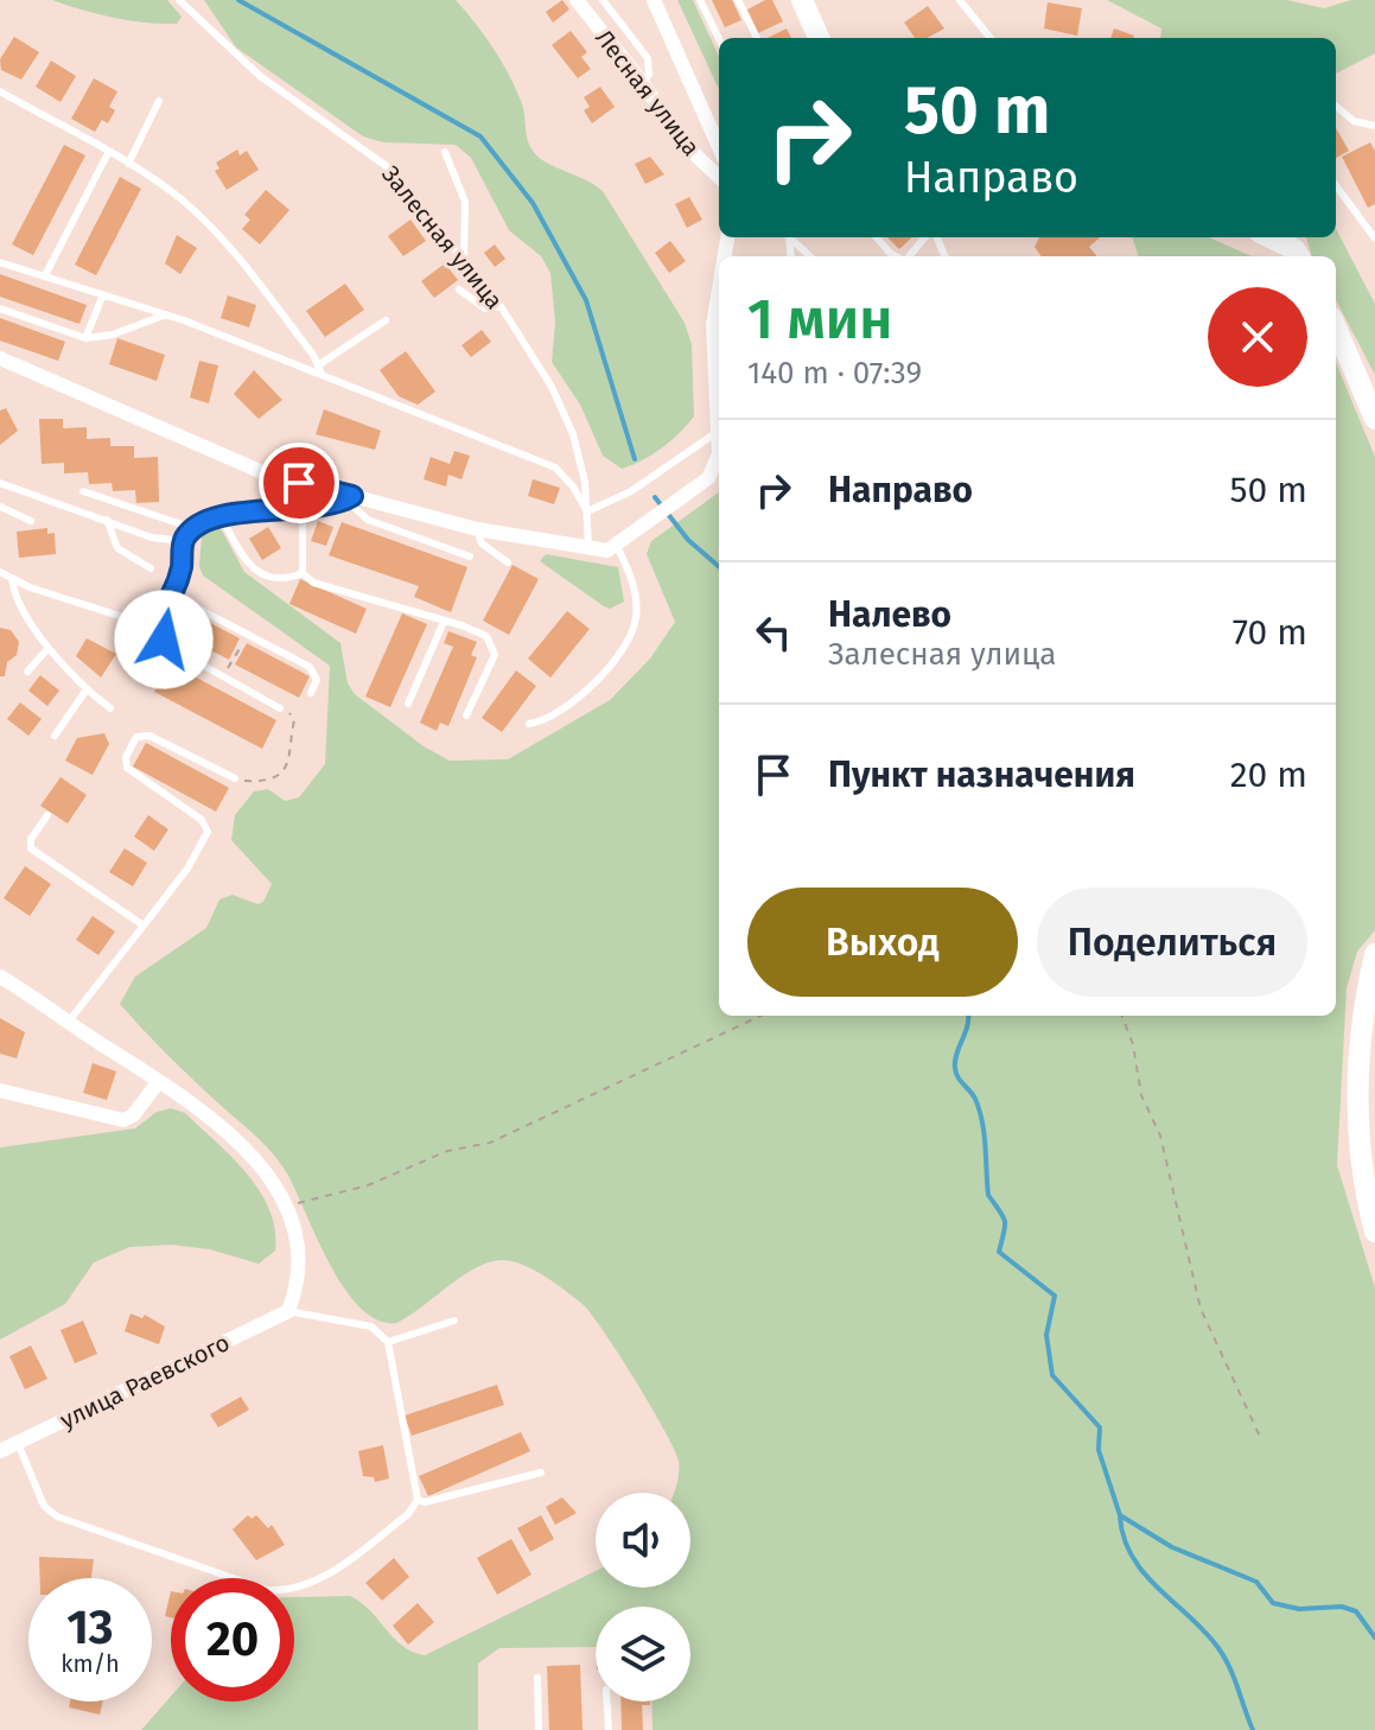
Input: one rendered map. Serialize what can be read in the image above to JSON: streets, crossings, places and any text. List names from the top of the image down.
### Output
{
  "streets": {
    "street": ["Лесная улица", "улица Раевского"],
    "lane": ["Залесная улица"]
  },
  "page": {
    "turn": ["50 m", "Направо"],
    "heading": ["1 мин", "140 m · 07:39"],
    "list": [
      {
        "name": "Направо",
        "value": "50 m"
      },
      {
        "name": "Налево",
        "note": "Залесная улица",
        "value": "70 m"
      },
      {
        "name": "Пункт назначения",
        "value": "20 m"
      }
    ],
    "buttons": ["Выход", "Поделиться"],
    "speed": "13 km/h",
    "limit": "20"
  }
}
